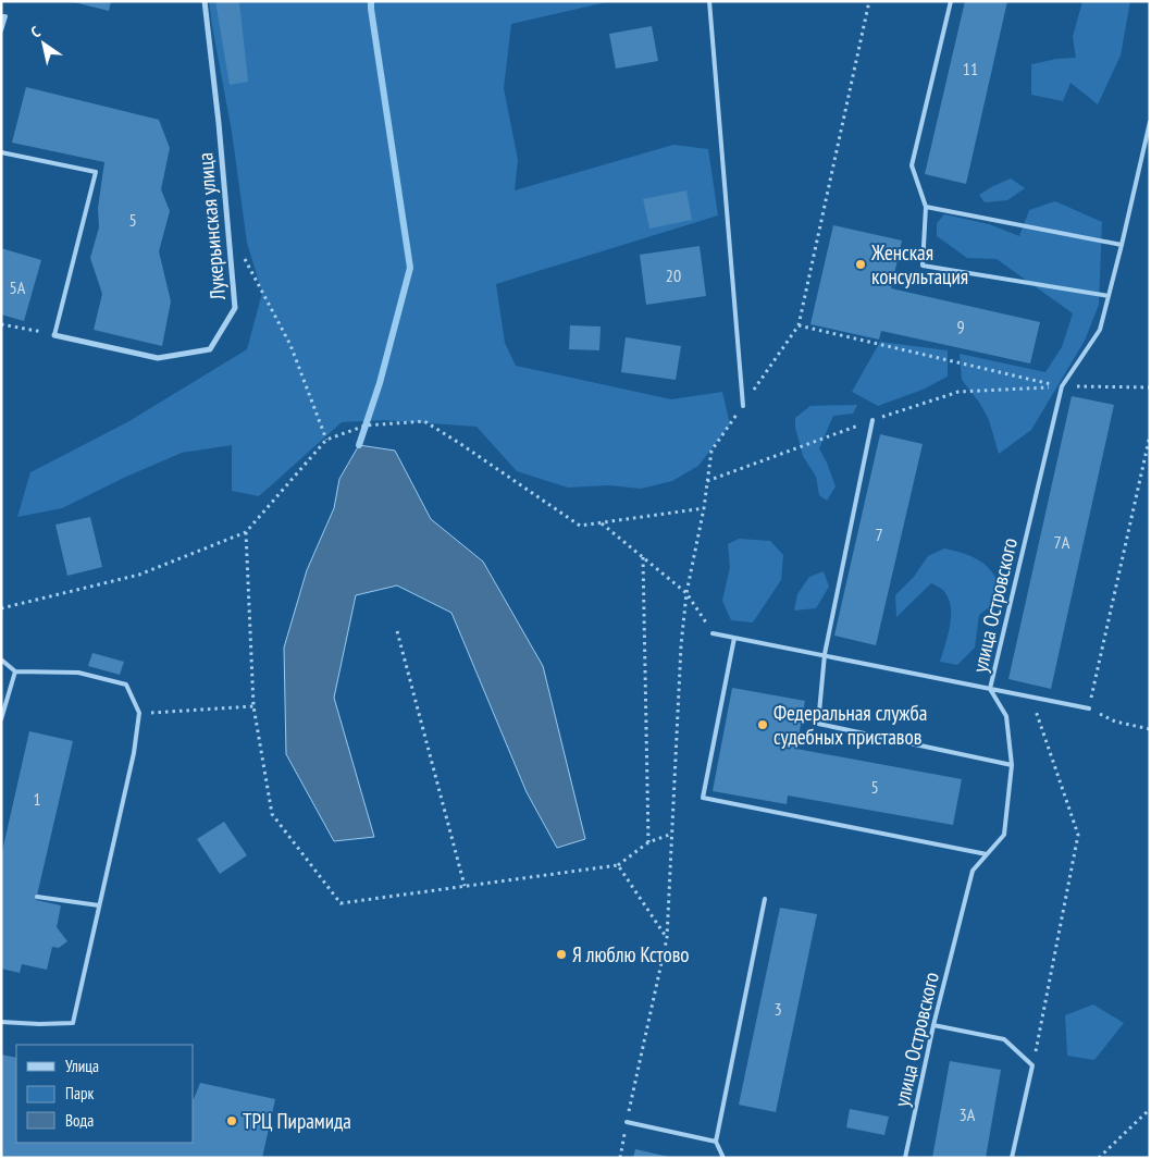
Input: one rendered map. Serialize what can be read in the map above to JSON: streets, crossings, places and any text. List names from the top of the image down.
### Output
{
  "streets": {
    "street": ["Лукерьинская улица"],
    "lane": ["улица Островского"]
  },
  "places": [
    "Женская консультация",
    "Федеральная служба судебных приставов",
    "Я люблю Кстово",
    "ТРЦ Пирамида"
  ],
  "house_numbers": [
    "11",
    "5",
    "20",
    "5А",
    "9",
    "7",
    "7А",
    "5",
    "1",
    "3",
    "3А"
  ],
  "legend": ["Улица", "Парк", "Вода"],
  "north": "top left"
}
